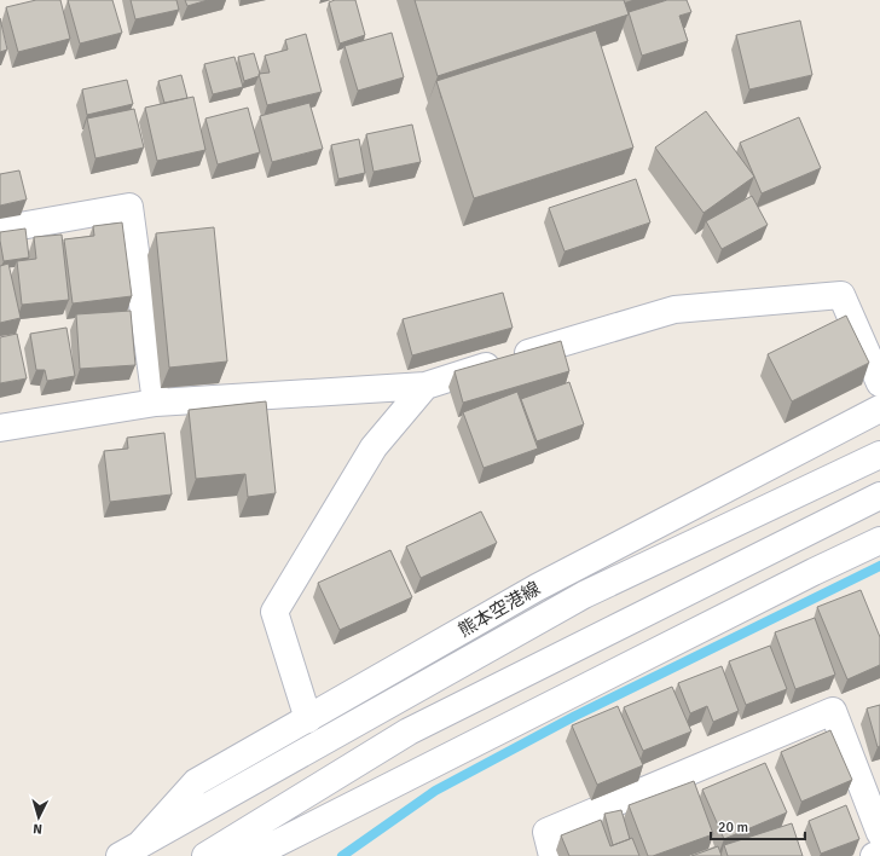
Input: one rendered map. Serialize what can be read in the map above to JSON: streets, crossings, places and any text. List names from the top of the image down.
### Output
{
  "streets": {
    "main road": ["熊本空港線"]
  },
  "scale_bar": "20 m",
  "north": "bottom"
}
